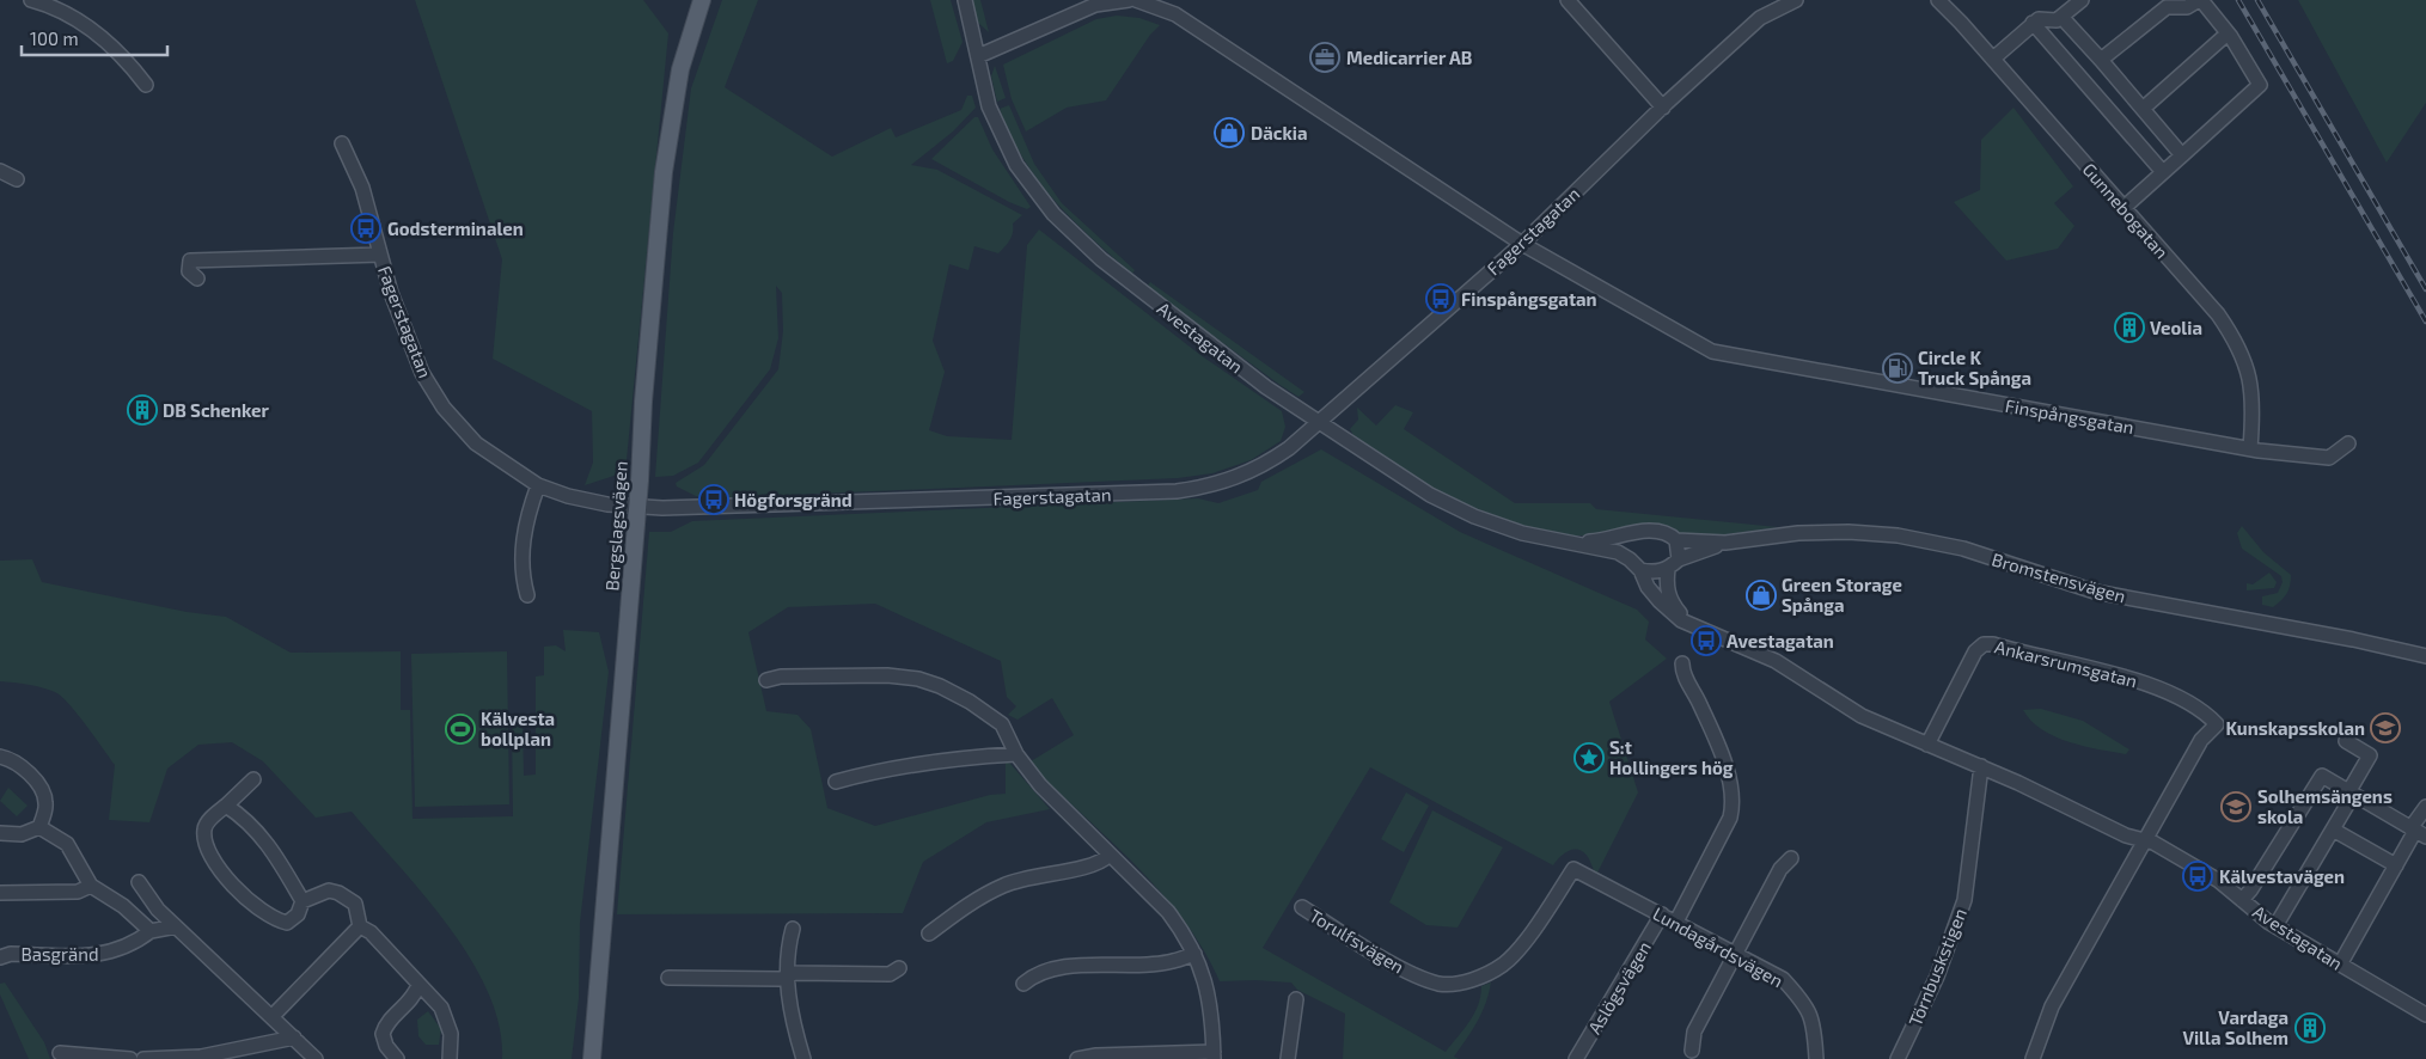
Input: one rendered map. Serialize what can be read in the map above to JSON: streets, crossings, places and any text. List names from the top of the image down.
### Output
{
  "streets": {
    "main road": ["Bergslagsvägen"],
    "street": [
      "Gunnebogatan",
      "Fagerstagatan",
      "Avestagatan",
      "Finspångsgatan",
      "Bromstensvägen",
      "Ankarsrumsgatan",
      "Torulfsvägen",
      "Lundagårdsvägen",
      "Basgränd",
      "Törnbuskstigen",
      "Aslögsvägen"
    ]
  },
  "crossings": [
    ["Gunnebogatan", "Finspångsgatan"],
    ["Fagerstagatan", "Avestagatan"],
    ["Fagerstagatan", "Finspångsgatan"],
    ["Fagerstagatan", "Bergslagsvägen"],
    ["Avestagatan", "Bromstensvägen"],
    ["Avestagatan", "Ankarsrumsgatan"],
    ["Avestagatan", "Törnbuskstigen"],
    ["Torulfsvägen", "Lundagårdsvägen"],
    ["Lundagårdsvägen", "Aslögsvägen"]
  ],
  "places": {
    "office": ["Medicarrier AB"],
    "shop": ["Däckia", "Green Storage Spånga"],
    "bus stop": [
      "Godsterminalen",
      "Finspångsgatan",
      "Högforsgränd",
      "Avestagatan",
      "Kälvestavägen"
    ],
    "building": ["Veolia", "DB Schenker", "Vardaga Villa Solhem"],
    "fuel station": ["Circle K Truck Spånga"],
    "school or university": ["Kunskapsskolan", "Solhemsängens skola"],
    "sports": ["Kälvesta bollplan"],
    "place": ["S:t Hollingers hög"]
  },
  "scale_bar": "100 m"
}
